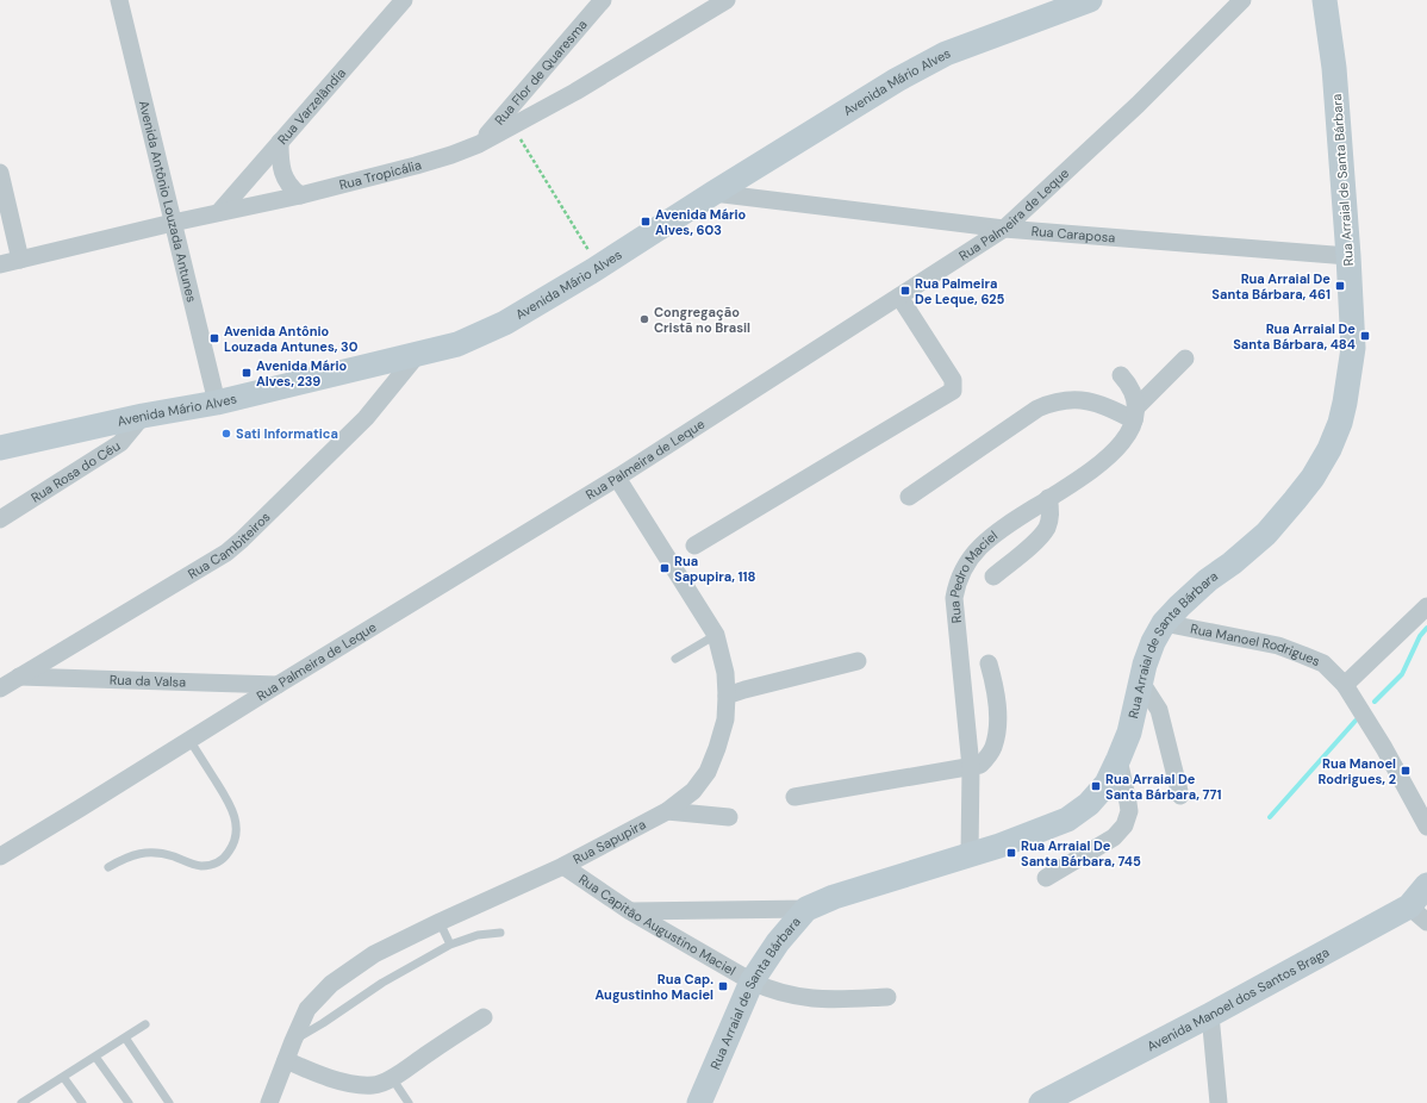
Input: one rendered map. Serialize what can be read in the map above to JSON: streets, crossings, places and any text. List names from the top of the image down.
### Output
{
  "streets": {
    "street": [
      "Rua Flor de Quaresma",
      "Avenida Mário Alves",
      "Rua Varzelândia",
      "Rua Tropicália",
      "Rua Arraial de Santa Bárbara",
      "Avenida Antônio Louzada Antunes",
      "Rua Palmeira de Leque",
      "Rua Caraposa",
      "Rua Rosa do Céu",
      "Rua Cambiteiros",
      "Rua Pedro Maciel",
      "Rua Manoel Rodrigues",
      "Rua da Valsa",
      "Rua Sapupira",
      "Rua Capitão Augustino Maciel",
      "Avenida Manoel dos Santos Braga"
    ]
  },
  "crossings": [
    ["Rua Flor de Quaresma", "Rua Tropicália"],
    ["Avenida Mário Alves", "Avenida Antônio Louzada Antunes"],
    ["Avenida Mário Alves", "Rua Caraposa"],
    ["Avenida Mário Alves", "Rua Rosa do Céu"],
    ["Avenida Mário Alves", "Rua Cambiteiros"],
    ["Rua Varzelândia", "Rua Tropicália"],
    ["Rua Tropicália", "Avenida Antônio Louzada Antunes"],
    ["Rua Arraial de Santa Bárbara", "Rua Caraposa"],
    ["Rua Arraial de Santa Bárbara", "Rua Pedro Maciel"],
    ["Rua Arraial de Santa Bárbara", "Rua Manoel Rodrigues"],
    ["Rua Arraial de Santa Bárbara", "Rua Capitão Augustino Maciel"],
    ["Rua Palmeira de Leque", "Rua Caraposa"],
    ["Rua Palmeira de Leque", "Rua da Valsa"],
    ["Rua Palmeira de Leque", "Rua Sapupira"],
    ["Rua Cambiteiros", "Rua da Valsa"],
    ["Rua Sapupira", "Rua Capitão Augustino Maciel"]
  ],
  "places": {
    "transit": [
      "Avenida Mário Alves, 603",
      "Rua Arraial De Santa Bárbara, 461",
      "Rua Palmeira De Leque, 625",
      "Rua Arraial De Santa Bárbara, 484",
      "Avenida Antônio Louzada Antunes, 30",
      "Avenida Mário Alves, 239",
      "Rua Sapupira, 118",
      "Rua Manoel Rodrigues, 2",
      "Rua Arraial De Santa Bárbara, 771",
      "Rua Arraial De Santa Bárbara, 745",
      "Rua Cap. Augustinho Maciel"
    ],
    "other": ["Congregação Cristã no Brasil", "Sati Informatica"]
  }
}
